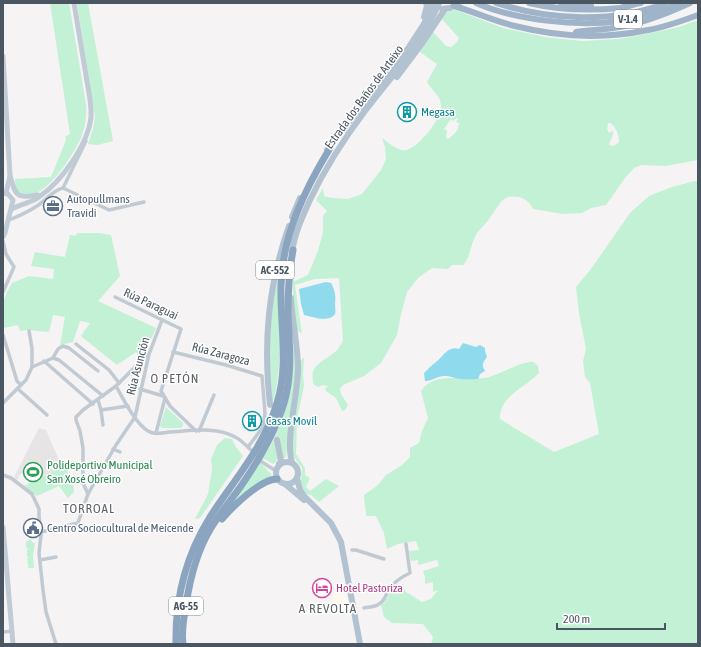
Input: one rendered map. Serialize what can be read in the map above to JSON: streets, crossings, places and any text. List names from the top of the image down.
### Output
{
  "streets": {
    "highway": ["V-1.4", "AG-55"],
    "main road": ["Estrada dos Baños de Arteixo", "AC-552"],
    "street": ["Rúa Paraguai", "Rúa Zaragoza", "Rúa Asunción"]
  },
  "crossings": [
    ["Estrada dos Baños de Arteixo", "AC-552"],
    ["Estrada dos Baños de Arteixo", "AG-55"],
    ["AC-552", "Rúa Zaragoza"],
    ["AC-552", "AG-55"],
    ["Rúa Paraguai", "Rúa Zaragoza"],
    ["Rúa Paraguai", "Rúa Asunción"]
  ],
  "districts": ["O PETÓN", "TORROAL", "A REVOLTA"],
  "places": {
    "building": ["Megasa", "Casas Movil"],
    "office": ["Autopullmans Travidi"],
    "sports": ["Polideportivo Municipal San Xosé Obreiro"],
    "public building": ["Centro Sociocultural de Meicende"],
    "hotel": ["Hotel Pastoriza"]
  },
  "scale_bar": "200 m"
}
